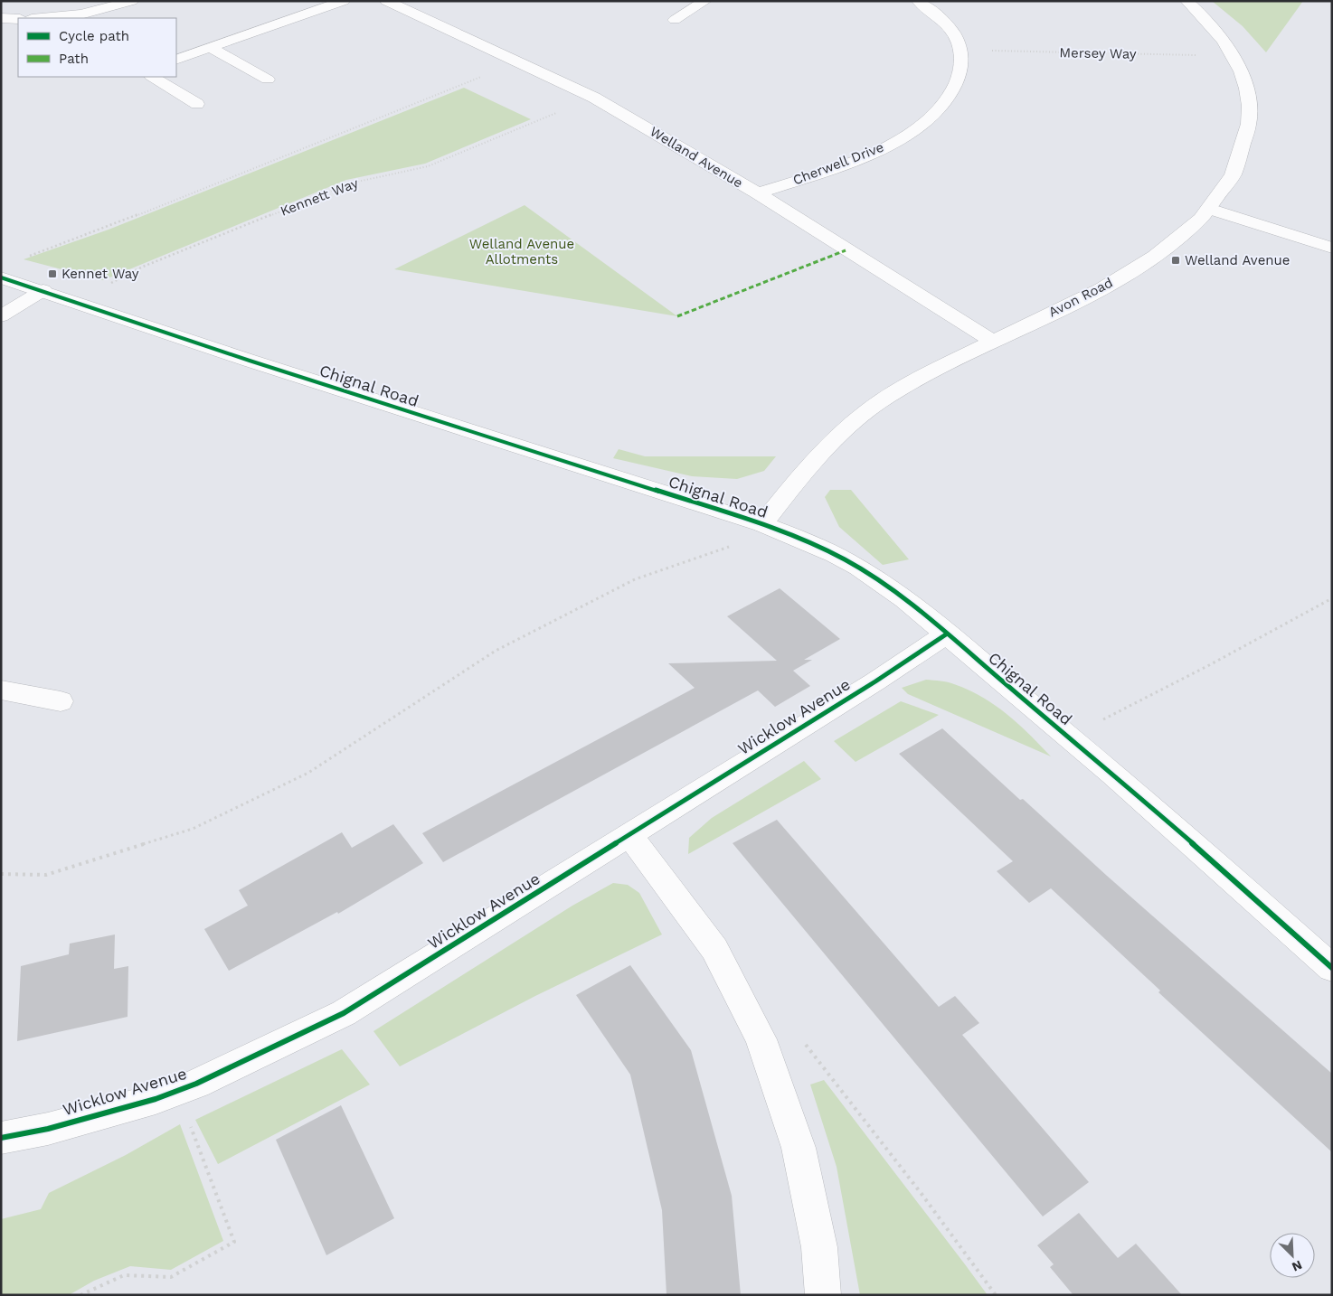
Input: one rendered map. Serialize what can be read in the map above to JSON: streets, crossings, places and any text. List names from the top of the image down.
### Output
{
  "streets": {
    "street": [
      "Welland Avenue",
      "Cherwell Drive",
      "Avon Road",
      "Chignal Road",
      "Wicklow Avenue"
    ],
    "path": ["Mersey Way", "Kennett Way"]
  },
  "crossings": [
    ["Mersey Way", "Cherwell Drive"],
    ["Mersey Way", "Avon Road"],
    ["Welland Avenue", "Cherwell Drive"],
    ["Welland Avenue", "Kennett Way"],
    ["Welland Avenue", "Avon Road"],
    ["Kennett Way", "Chignal Road"],
    ["Avon Road", "Chignal Road"],
    ["Chignal Road", "Wicklow Avenue"]
  ],
  "parks": ["Welland Avenue Allotments"],
  "places": {
    "transit": ["Welland Avenue", "Kennet Way"]
  },
  "legend": ["Cycle path", "Path"],
  "north": "bottom right"
}
